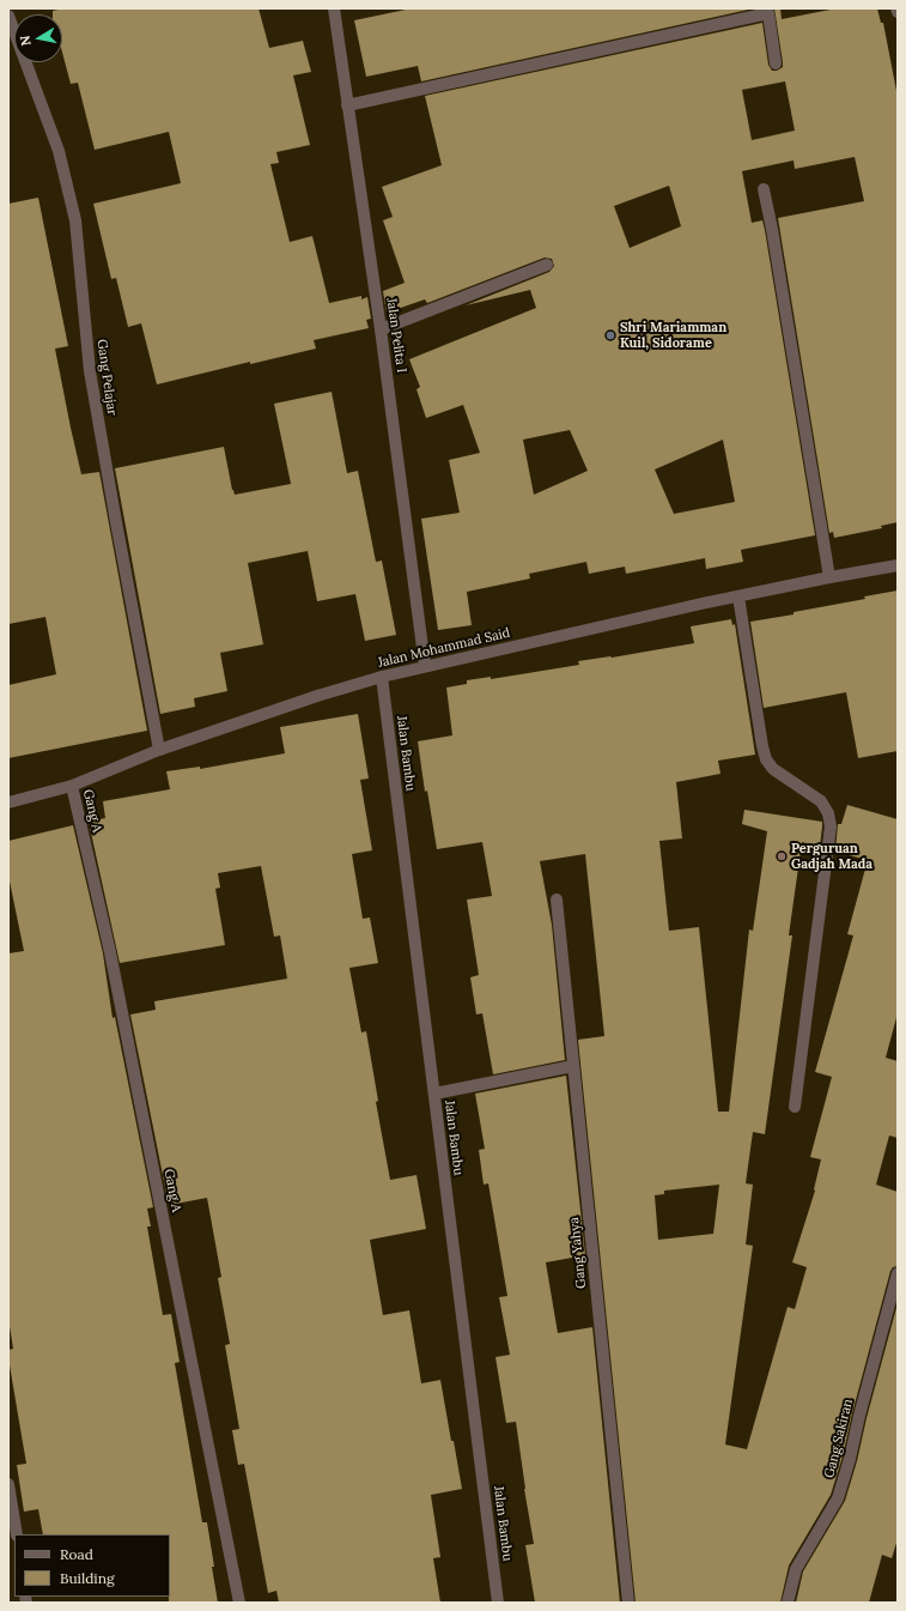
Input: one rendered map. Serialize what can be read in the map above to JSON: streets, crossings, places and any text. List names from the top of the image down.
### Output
{
  "streets": {
    "street": [
      "Jalan Pelita I",
      "Gang Pelajar",
      "Jalan Mohammad Said",
      "Jalan Bambu",
      "Gang A",
      "Gang Yahya",
      "Gang Sakiran"
    ]
  },
  "crossings": [
    ["Jalan Pelita I", "Jalan Mohammad Said"],
    ["Gang Pelajar", "Jalan Mohammad Said"],
    ["Jalan Mohammad Said", "Jalan Bambu"],
    ["Jalan Mohammad Said", "Gang A"]
  ],
  "places": ["Shri Mariamman Kuil, Sidorame", "Perguruan Gadjah Mada"],
  "legend": ["Road", "Building"],
  "north": "left"
}
